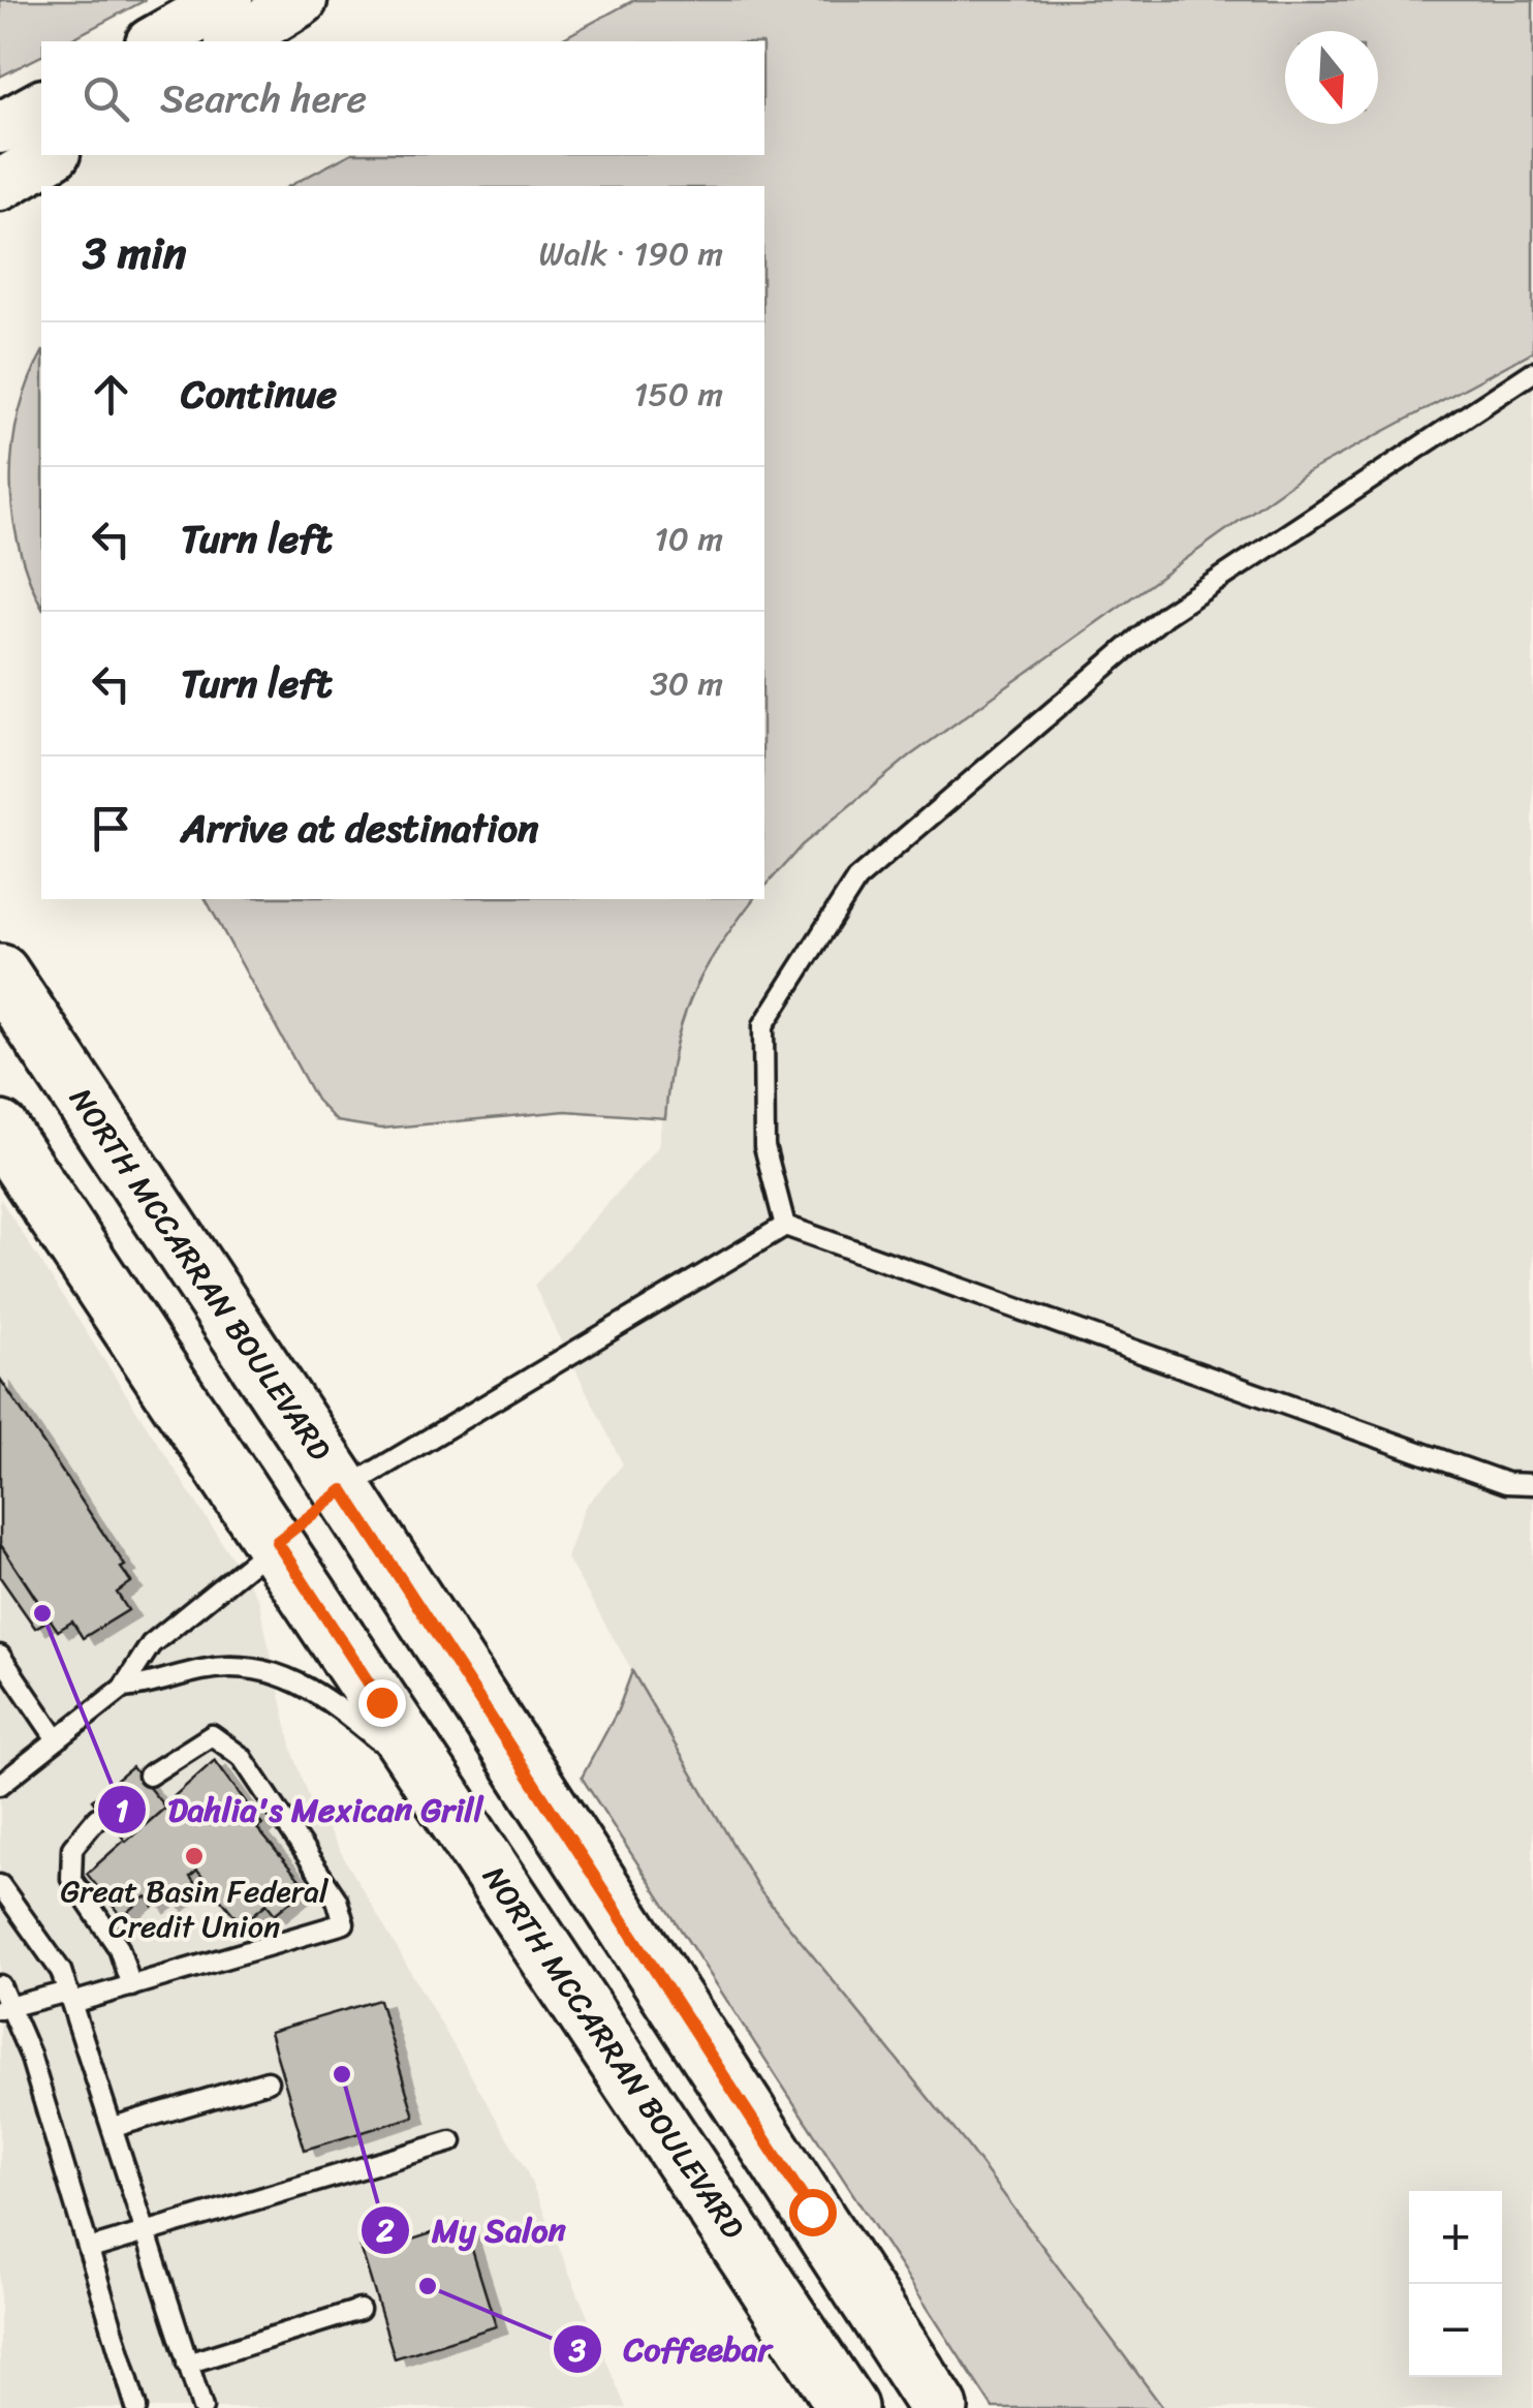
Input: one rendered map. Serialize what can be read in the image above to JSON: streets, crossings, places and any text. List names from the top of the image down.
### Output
{
  "streets": {
    "main road": ["NORTH MCCARRAN BOULEVARD"]
  },
  "places": [
    "Dahlia's Mexican Grill",
    "Great Basin Federal Credit Union",
    "My Salon",
    "Coffeebar"
  ],
  "north": "bottom",
  "page": {
    "search": "Search here",
    "heading": ["3 min", "Walk · 190 m"],
    "list": [
      ["Continue", "150 m"],
      ["Turn left", "10 m"],
      ["Turn left", "30 m"],
      "Arrive at destination"
    ],
    "map_buttons": ["+", "−"]
  }
}
